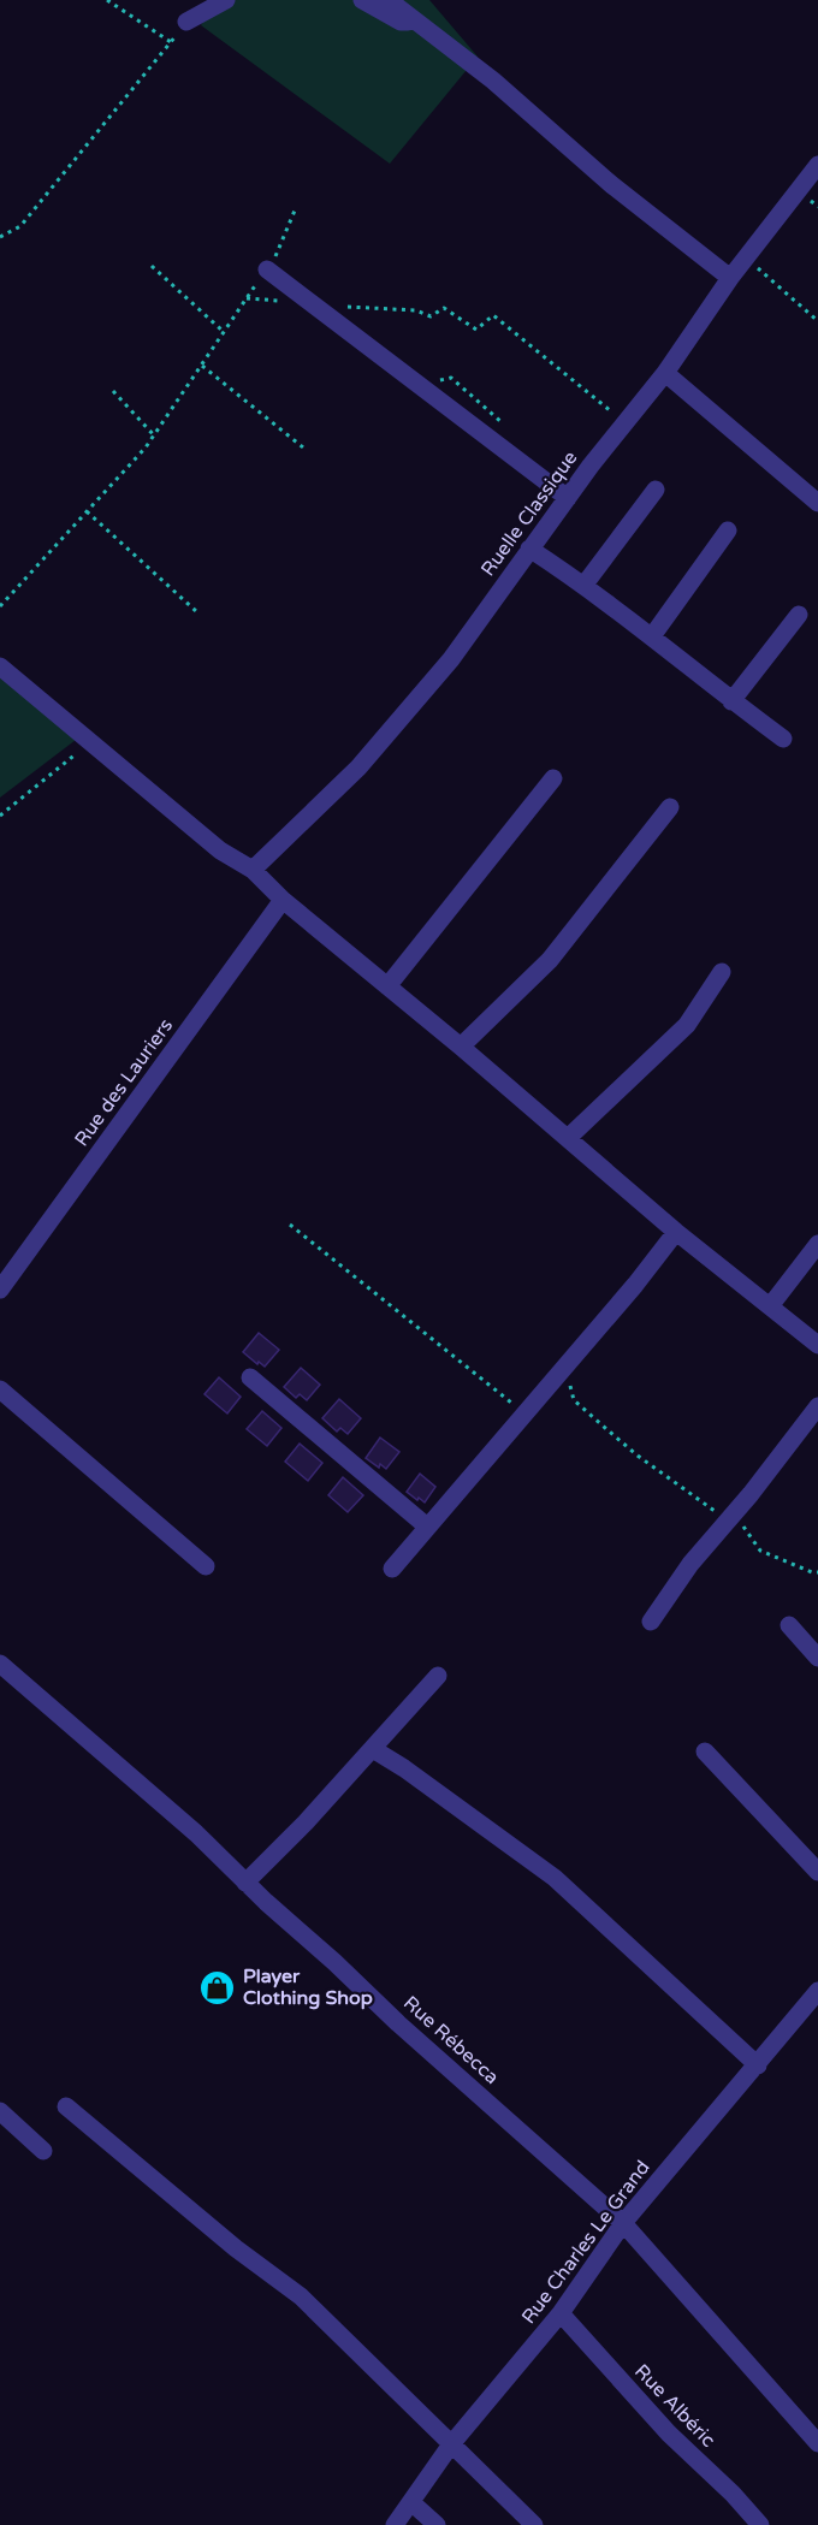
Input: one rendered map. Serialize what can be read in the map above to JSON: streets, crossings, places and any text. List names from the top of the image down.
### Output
{
  "streets": {
    "street": [
      "Ruelle Classique",
      "Rue des Lauriers",
      "Rue Rébecca",
      "Rue Charles Le Grand",
      "Rue Albéric"
    ]
  },
  "crossings": [
    ["Rue Rébecca", "Rue Charles Le Grand"],
    ["Rue Charles Le Grand", "Rue Albéric"]
  ],
  "places": {
    "shop": ["Player Clothing Shop"]
  }
}
